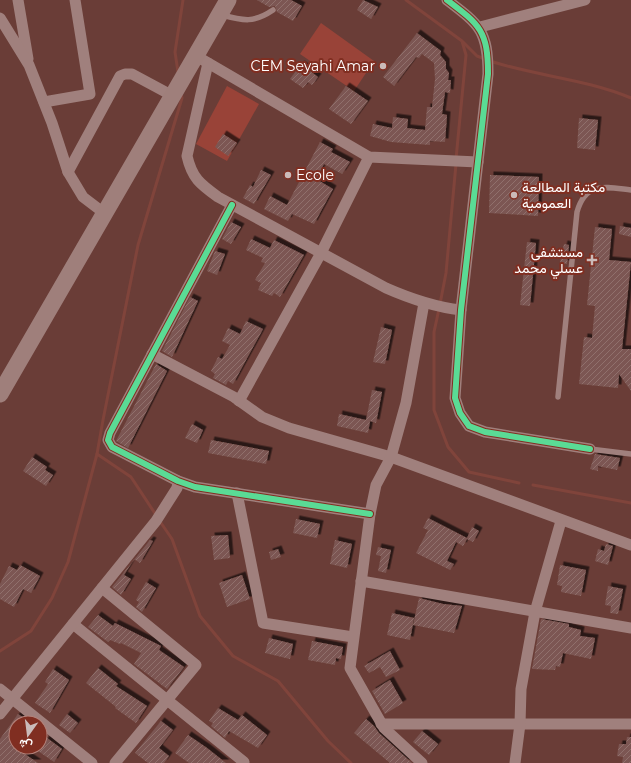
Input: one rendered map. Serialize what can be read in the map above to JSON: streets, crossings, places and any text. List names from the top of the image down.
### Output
{
  "places": {
    "other": ["CEM Seyahi Amar", "Ecole", "مكتبة المطالعة العمومية"],
    "health": ["مستشفى عسلي محمد"]
  },
  "north": "bottom"
}
